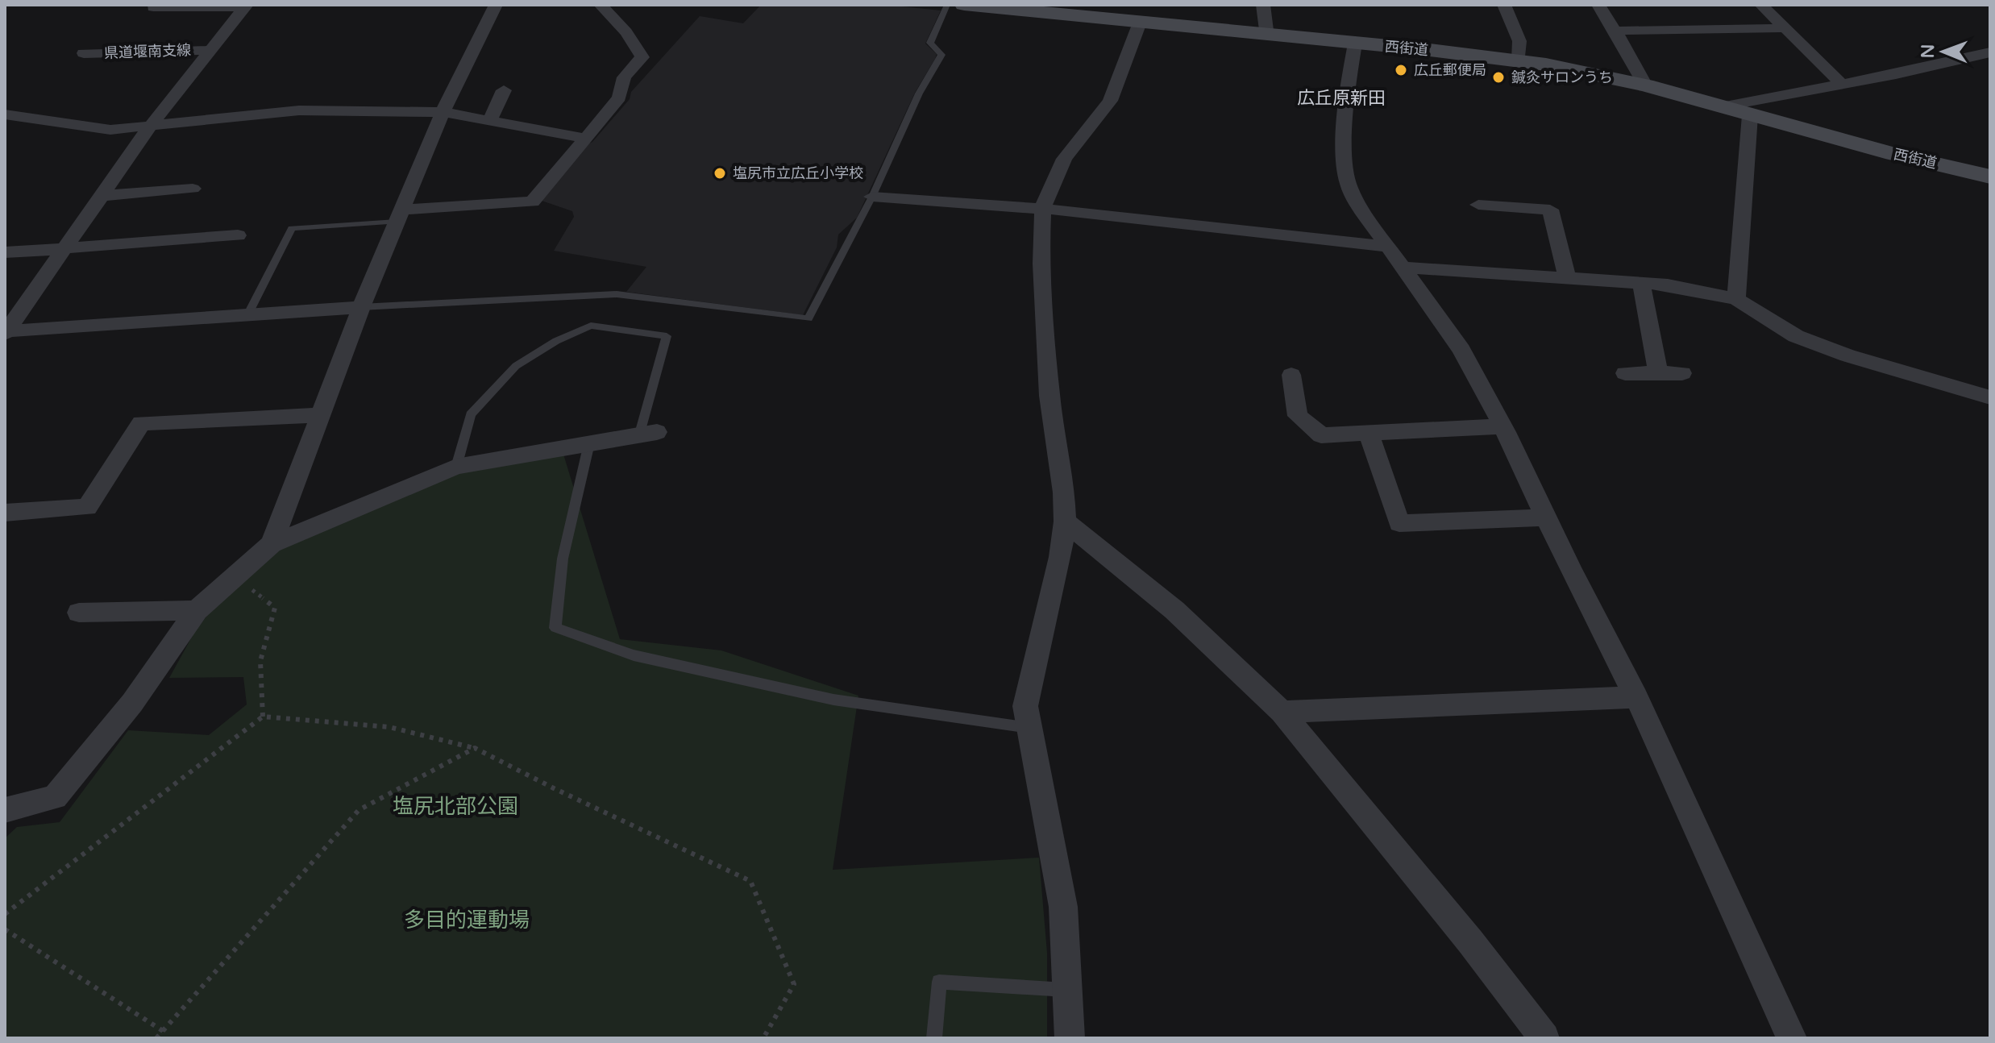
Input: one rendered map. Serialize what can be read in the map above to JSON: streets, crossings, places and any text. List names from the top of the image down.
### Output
{
  "streets": {
    "main road": ["西街道"],
    "street": ["県道堰南支線"]
  },
  "districts": ["広丘原新田"],
  "parks": ["塩尻北部公園", "多目的運動場"],
  "places": ["広丘郵便局", "鍼灸サロンうち", "塩尻市立広丘小学校"],
  "north": "left"
}
